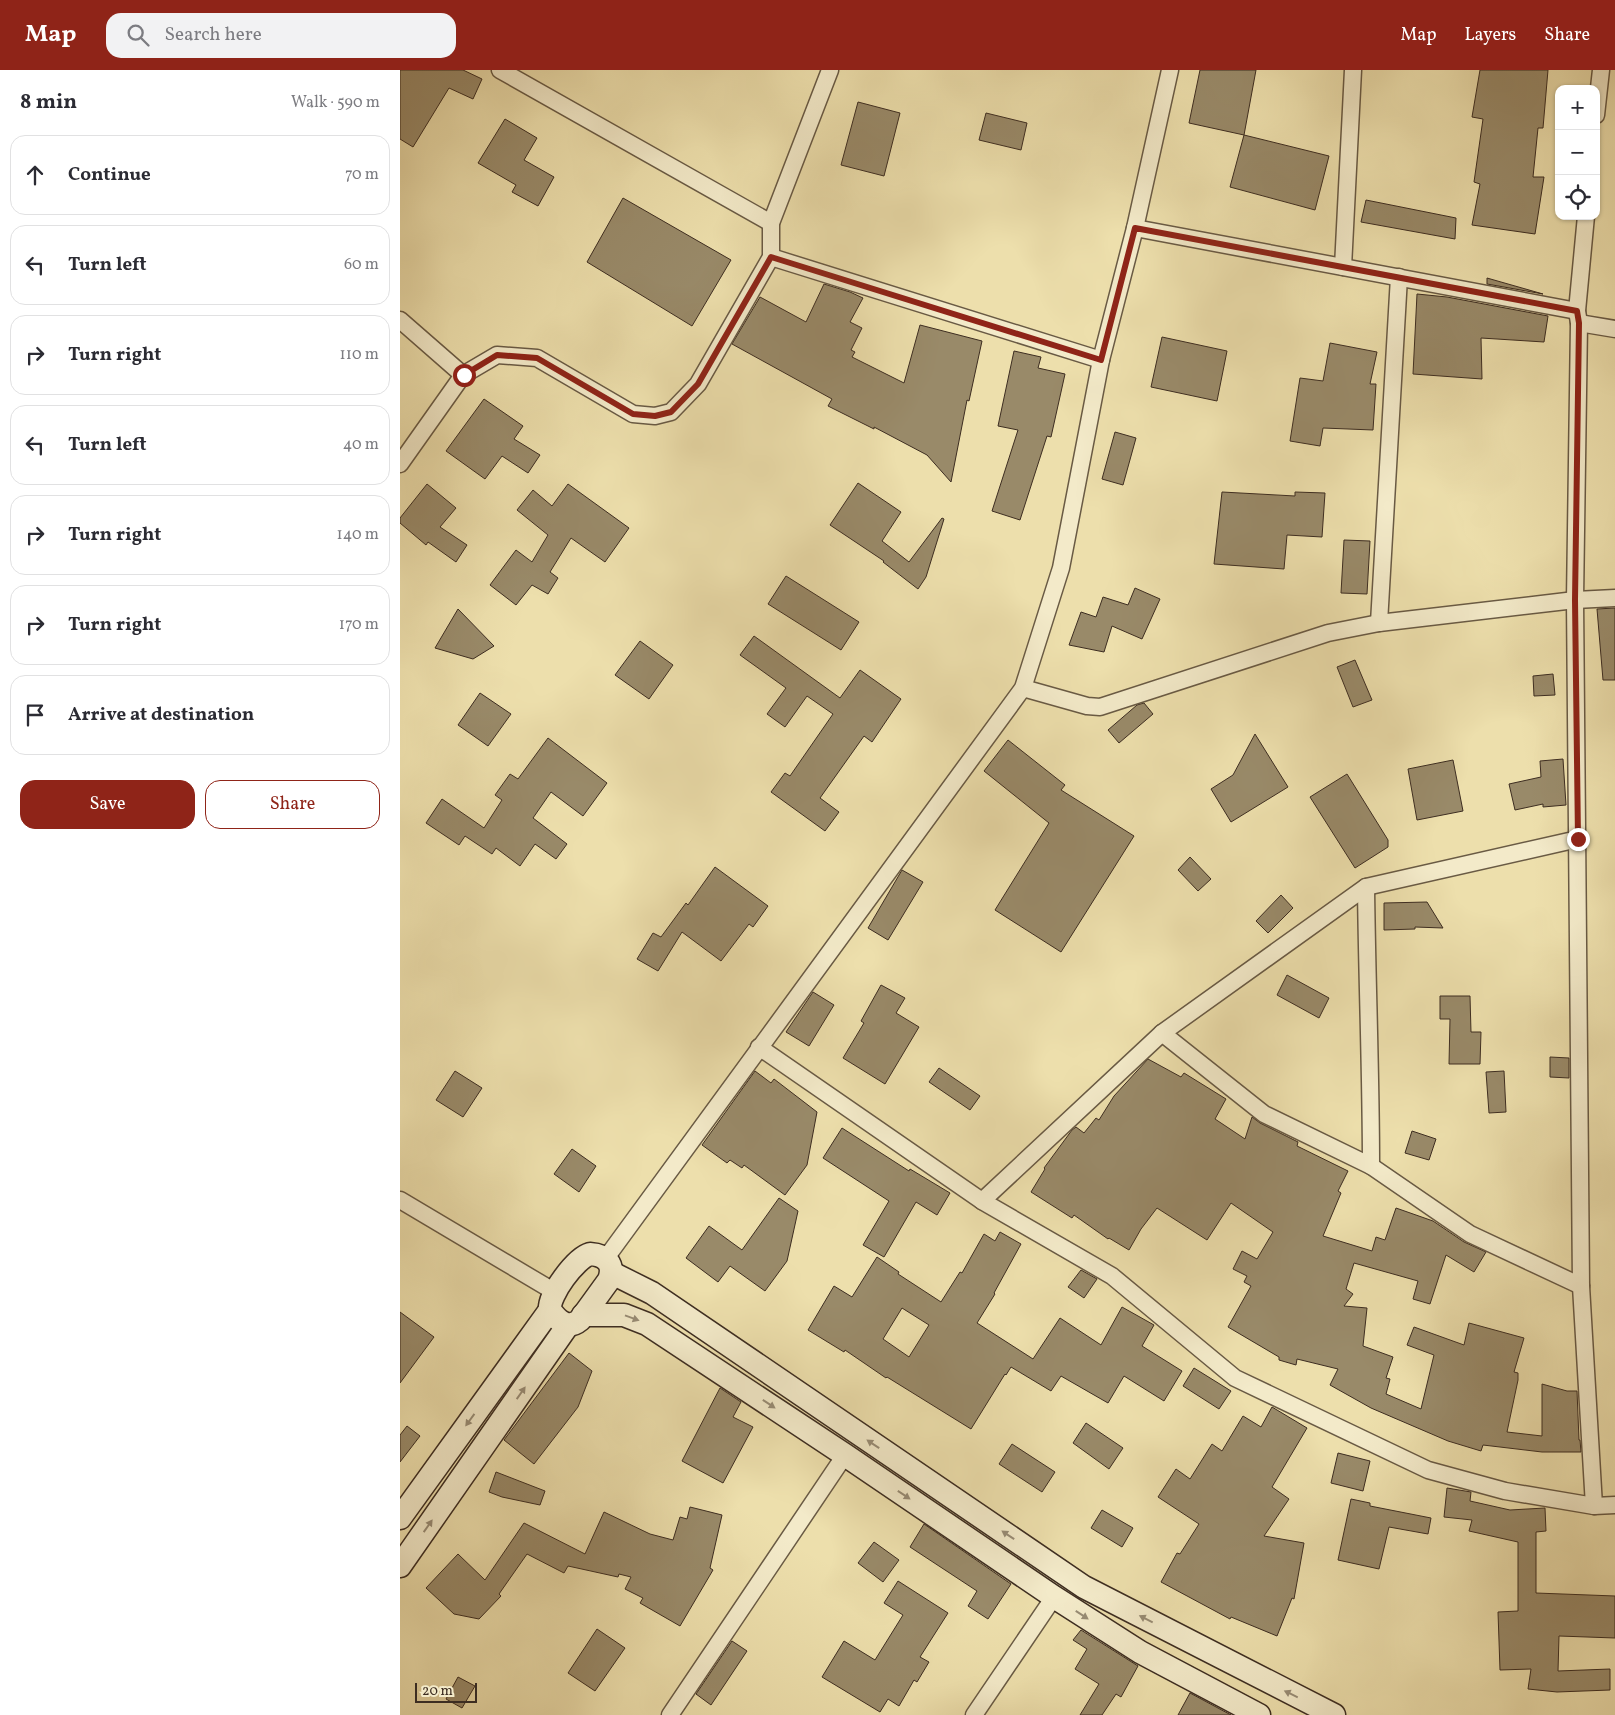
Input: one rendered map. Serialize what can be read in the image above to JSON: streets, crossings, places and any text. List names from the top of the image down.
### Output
{
  "scale_bar": "20 m",
  "page": {
    "header": "Map",
    "search": "Search here",
    "nav": ["Map", "Layers", "Share"],
    "heading": ["8 min", "Walk · 590 m"],
    "map_buttons": ["+", "−"],
    "list": [
      ["Continue", "70 m"],
      ["Turn left", "60 m"],
      ["Turn right", "110 m"],
      ["Turn left", "40 m"],
      ["Turn right", "140 m"],
      ["Turn right", "170 m"],
      "Arrive at destination"
    ],
    "buttons": ["Save", "Share"],
    "scale": "20 m"
  }
}
